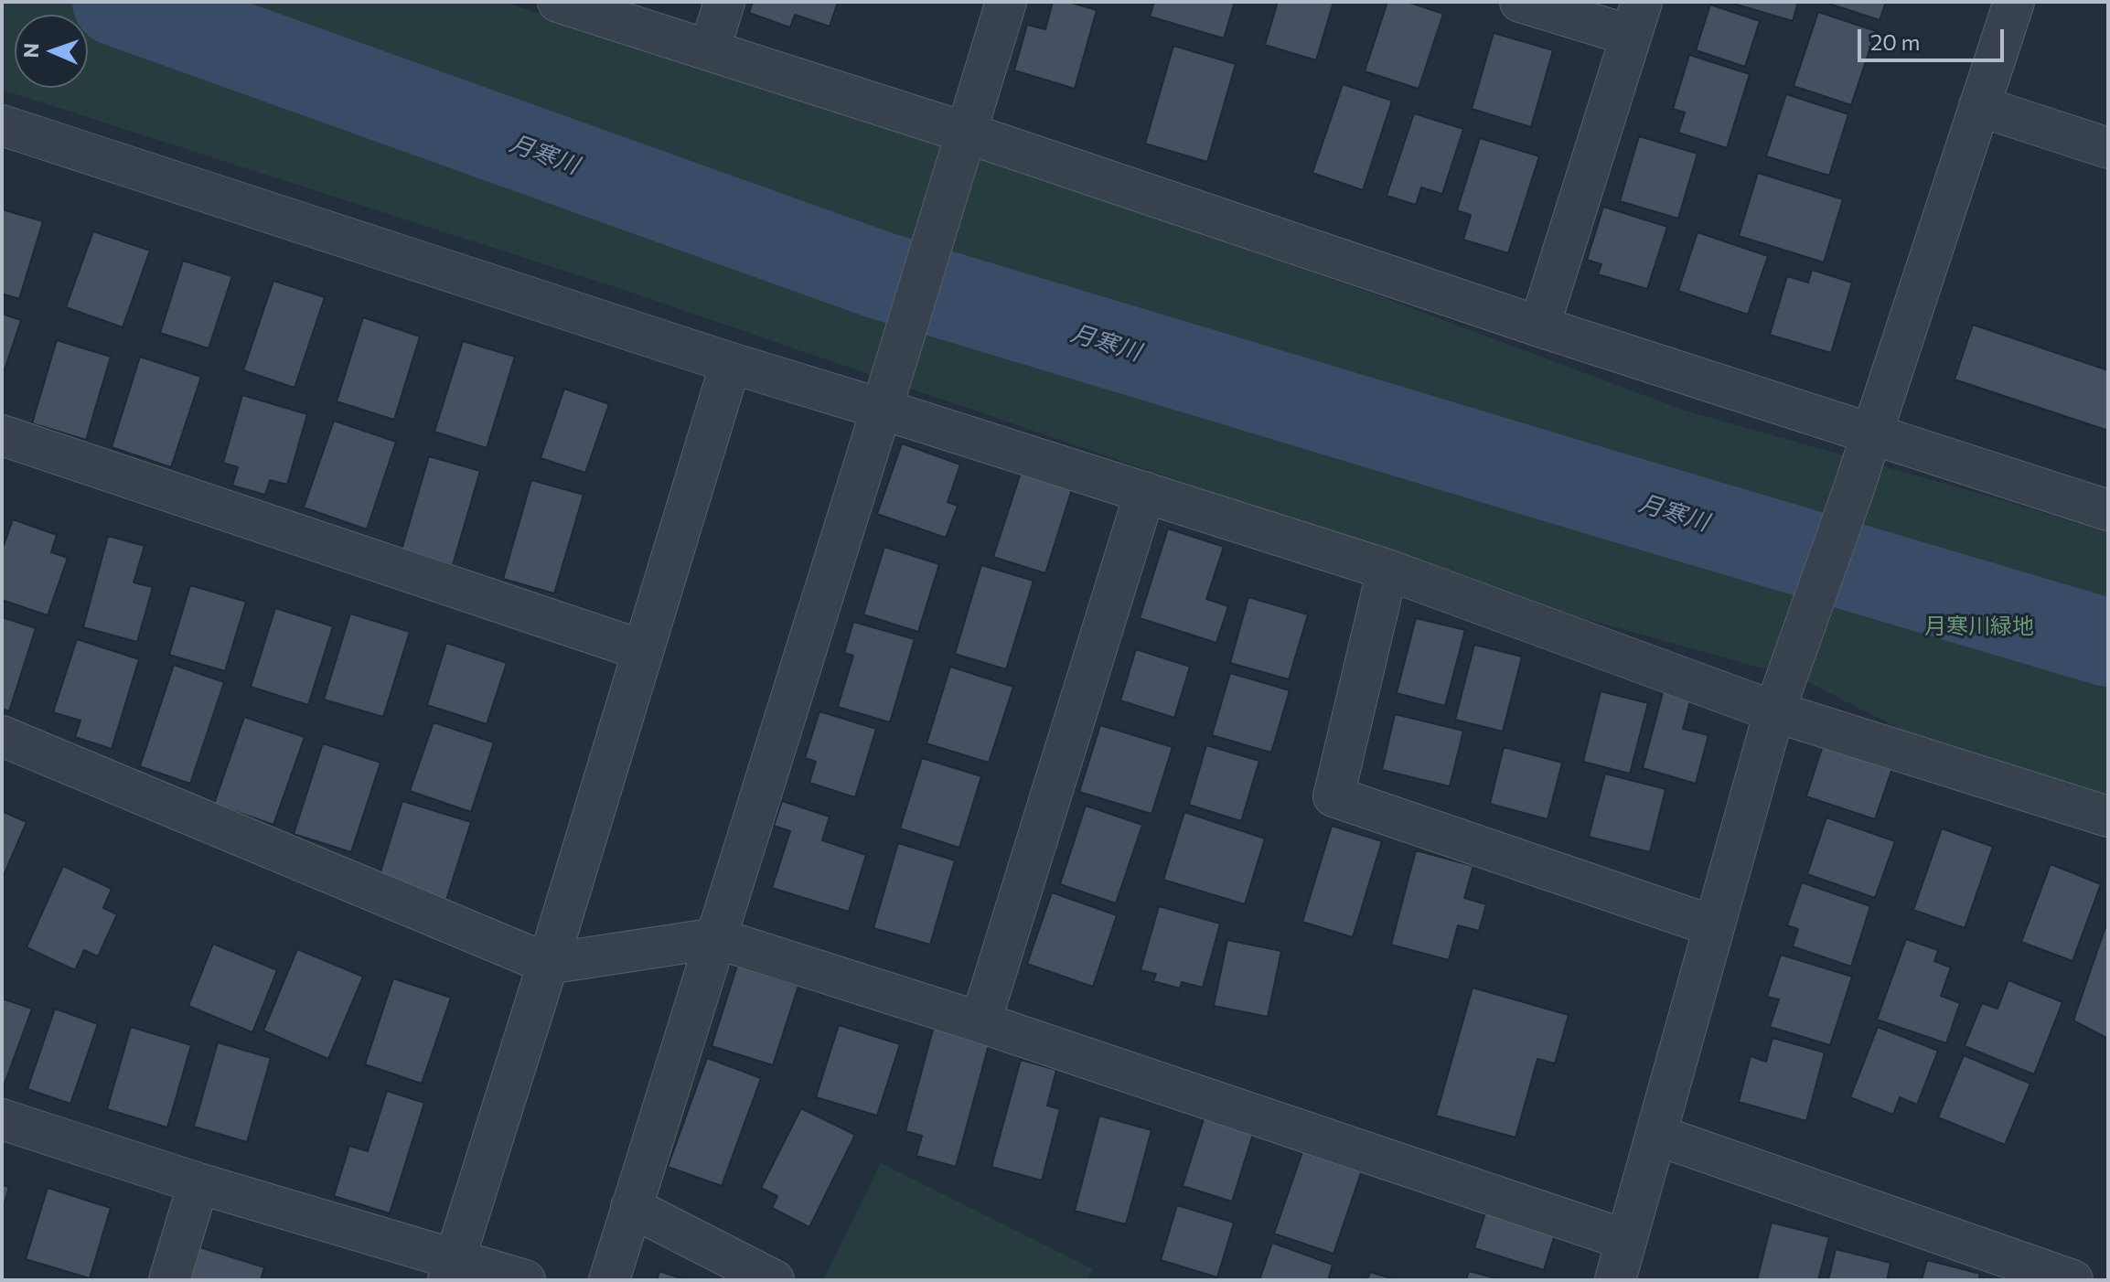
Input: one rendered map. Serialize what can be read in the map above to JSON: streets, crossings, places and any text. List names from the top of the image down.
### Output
{
  "water": ["月寒川"],
  "parks": ["月寒川緑地"],
  "scale_bar": "20 m",
  "north": "left"
}
